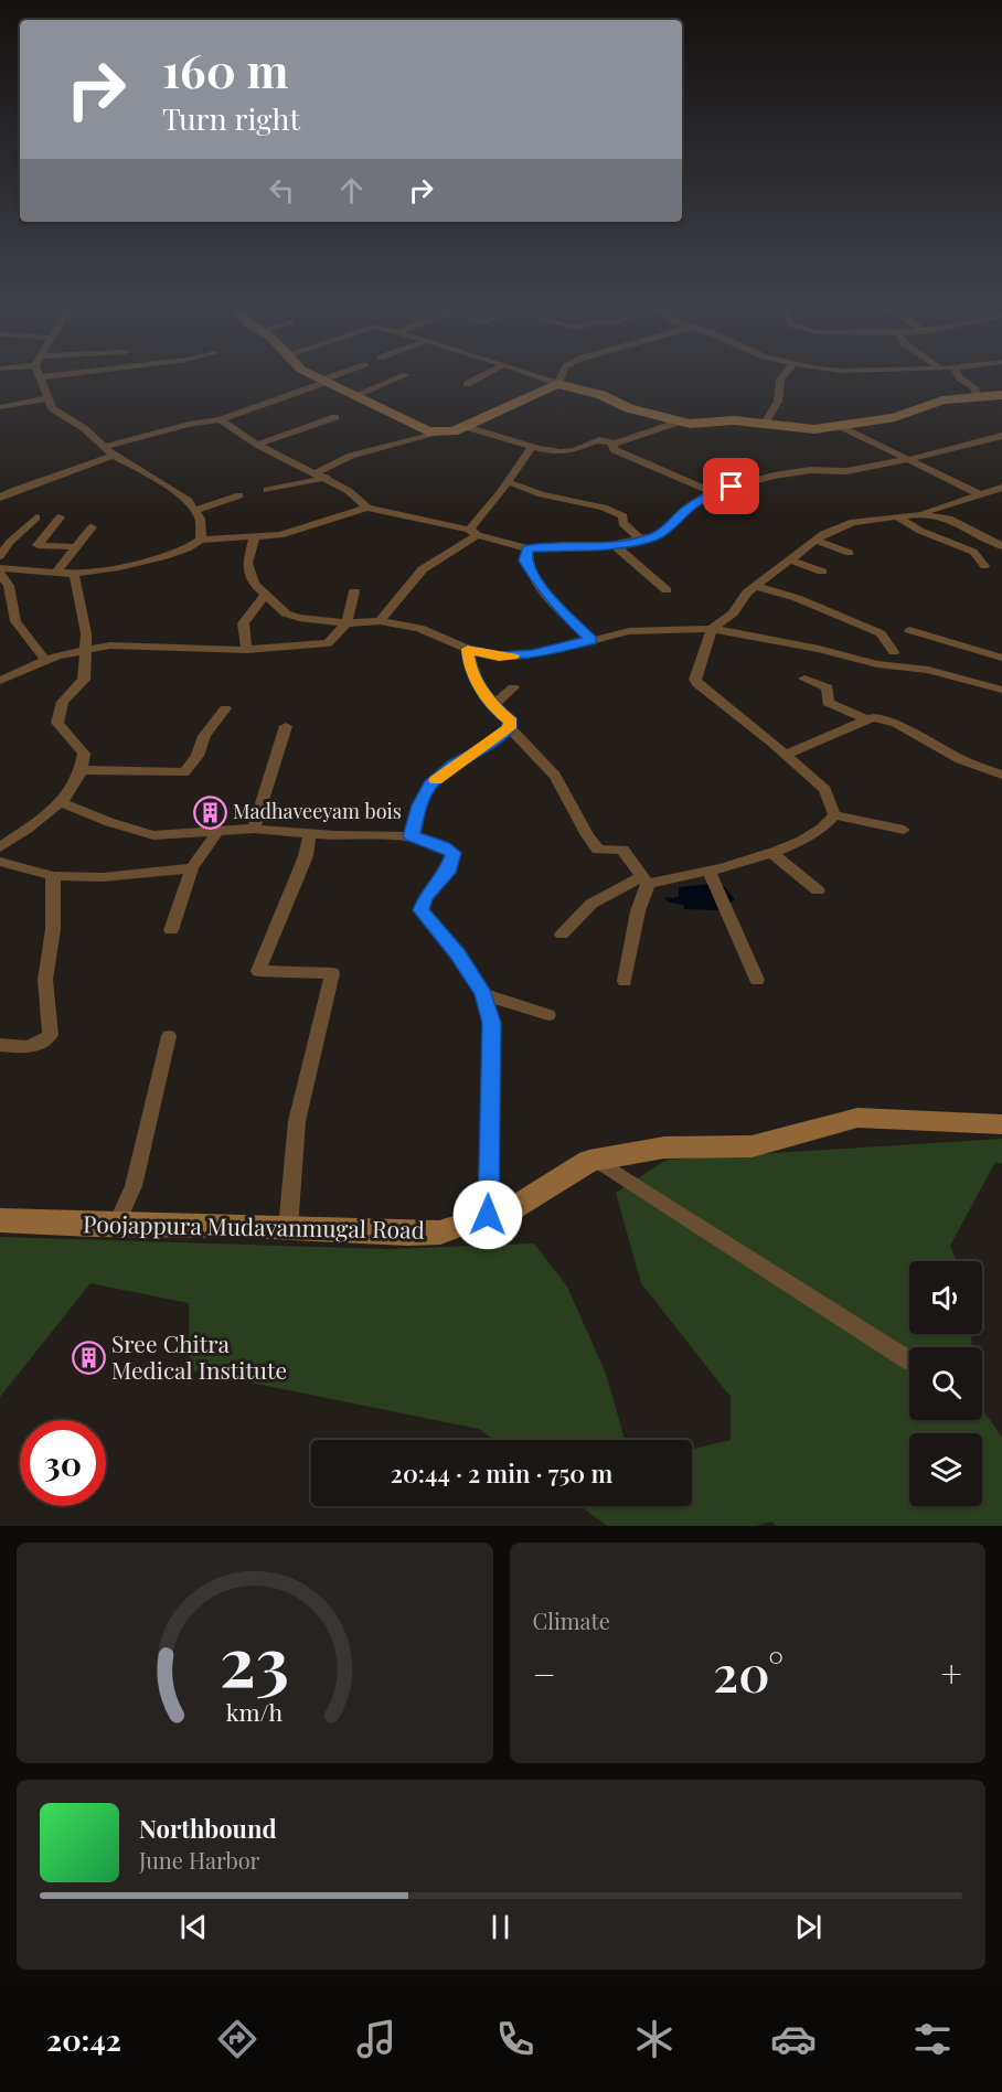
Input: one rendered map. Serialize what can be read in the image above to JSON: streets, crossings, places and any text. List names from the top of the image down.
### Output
{
  "streets": {
    "street": ["Poojappura Mudavanmugal Road"]
  },
  "places": {
    "building": ["Madhaveeyam bois", "Sree Chitra Medical Institute"]
  },
  "page": {
    "turn": ["160 m", "Turn right"],
    "limit": "30",
    "trip": "20:44 · 2 min · 750 m",
    "tile": "Climate",
    "heat": ["−", "20°", "+"],
    "song": ["Northbound", "June Harbor"],
    "tabs": "20:42",
    "gauge": ["23", "km/h"]
  }
}
